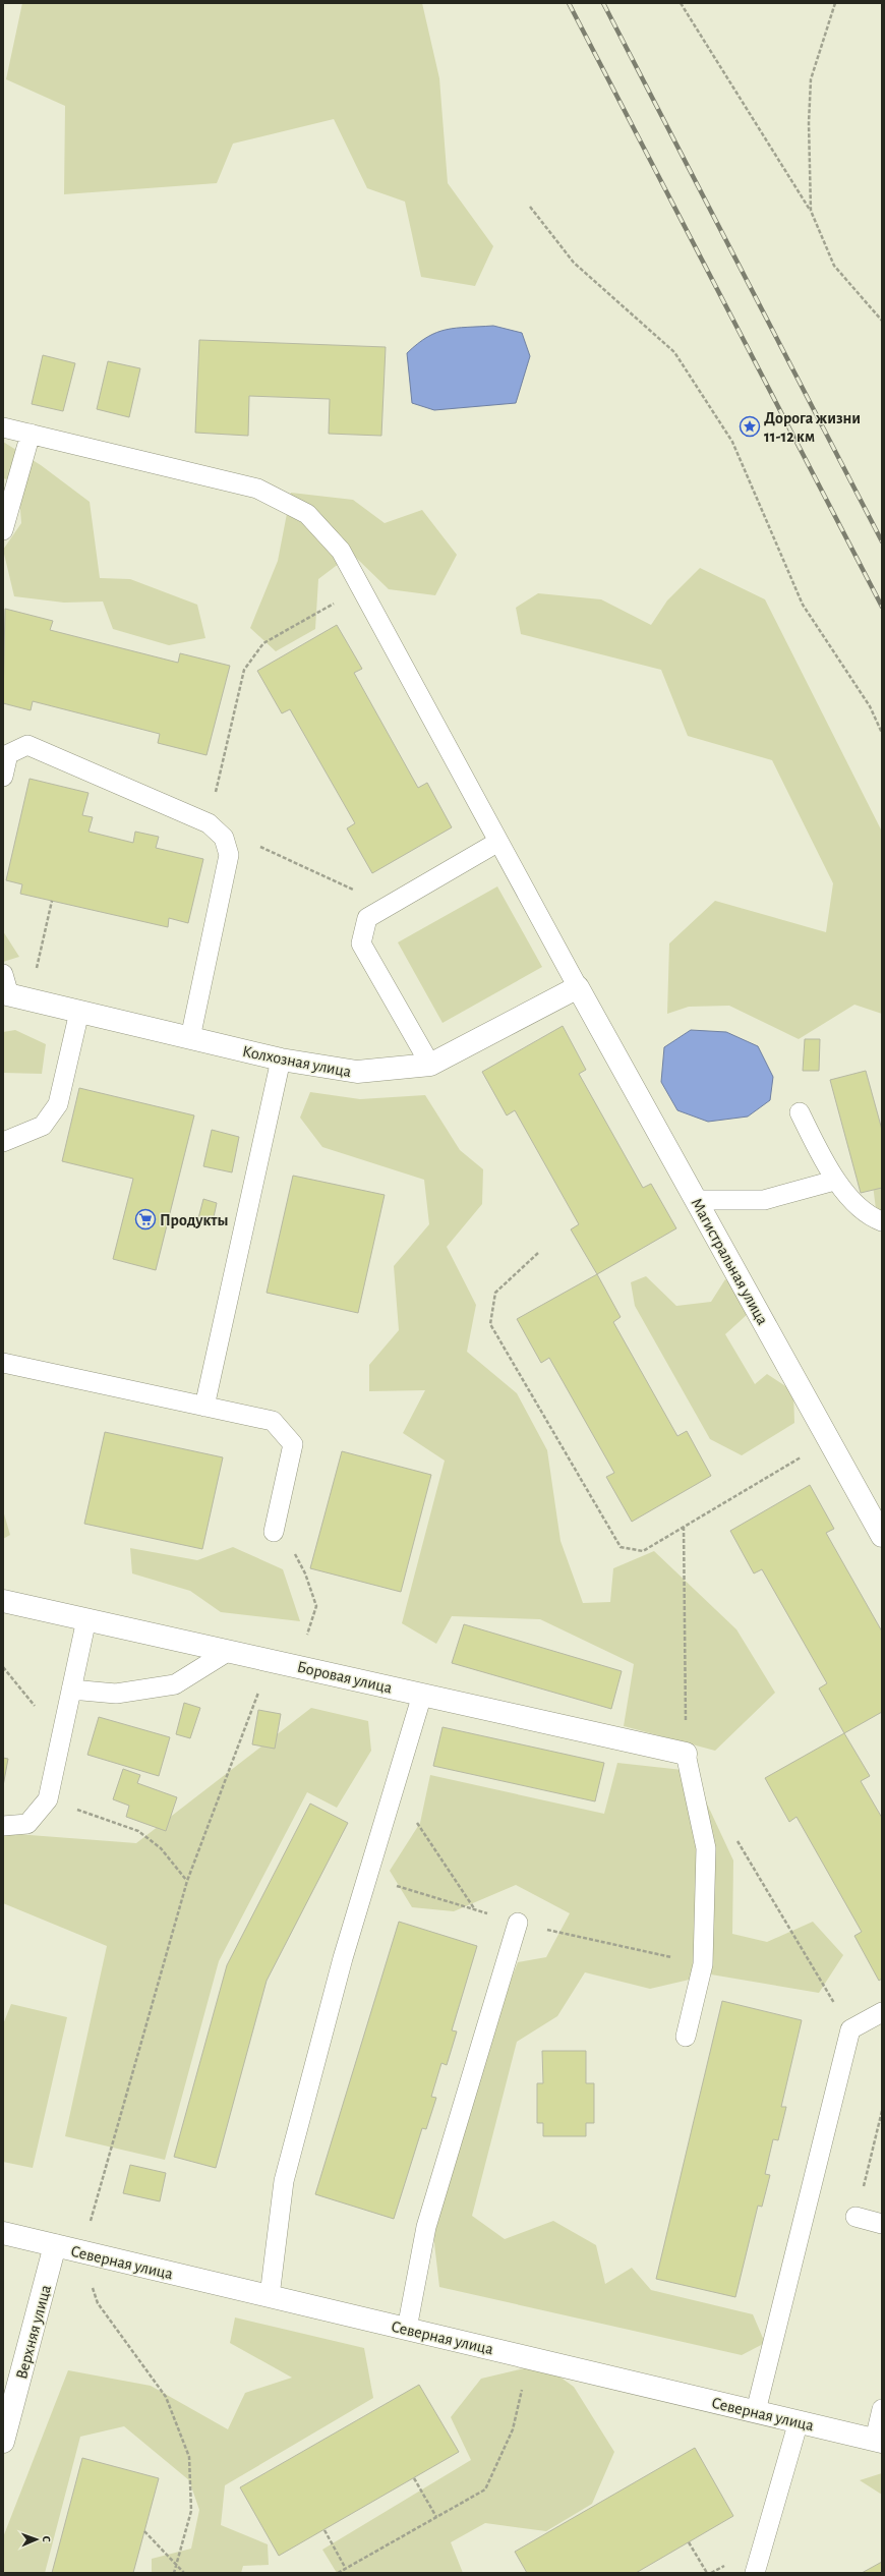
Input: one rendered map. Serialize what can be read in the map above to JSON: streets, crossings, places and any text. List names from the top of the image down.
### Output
{
  "streets": {
    "street": [
      "Колхозная улица",
      "Магистральная улица",
      "Боровая улица",
      "Северная улица",
      "Верхняя улица"
    ]
  },
  "crossings": [
    ["Колхозная улица", "Магистральная улица"],
    ["Северная улица", "Верхняя улица"]
  ],
  "places": {
    "place": ["Дорога жизни 11-12 км"],
    "supermarket": ["Продукты"]
  },
  "north": "right"
}
